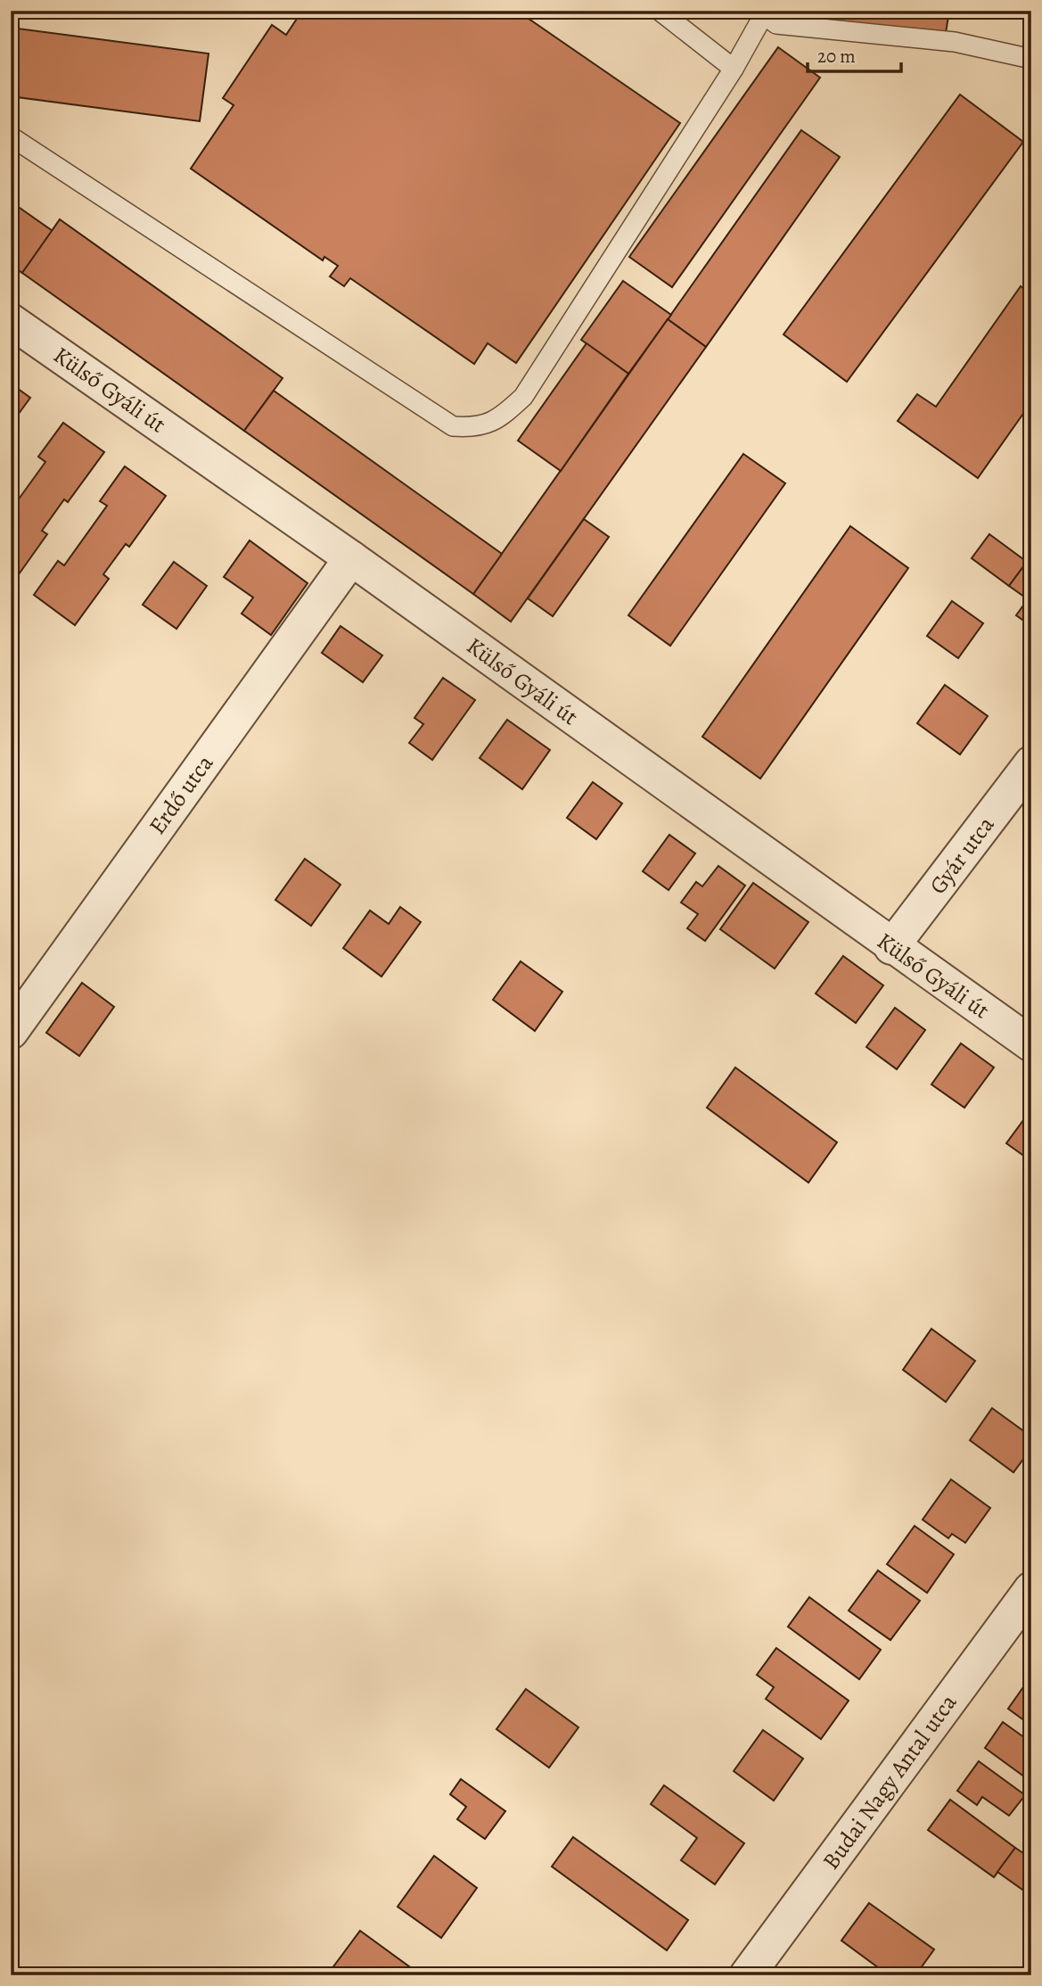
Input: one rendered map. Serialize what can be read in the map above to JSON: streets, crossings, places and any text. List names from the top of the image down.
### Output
{
  "streets": {
    "street": [
      "Külső Gyáli út",
      "Erdő utca",
      "Gyár utca",
      "Budai Nagy Antal utca"
    ]
  },
  "crossings": [
    ["Külső Gyáli út", "Erdő utca"],
    ["Külső Gyáli út", "Gyár utca"]
  ],
  "scale_bar": "20 m"
}
